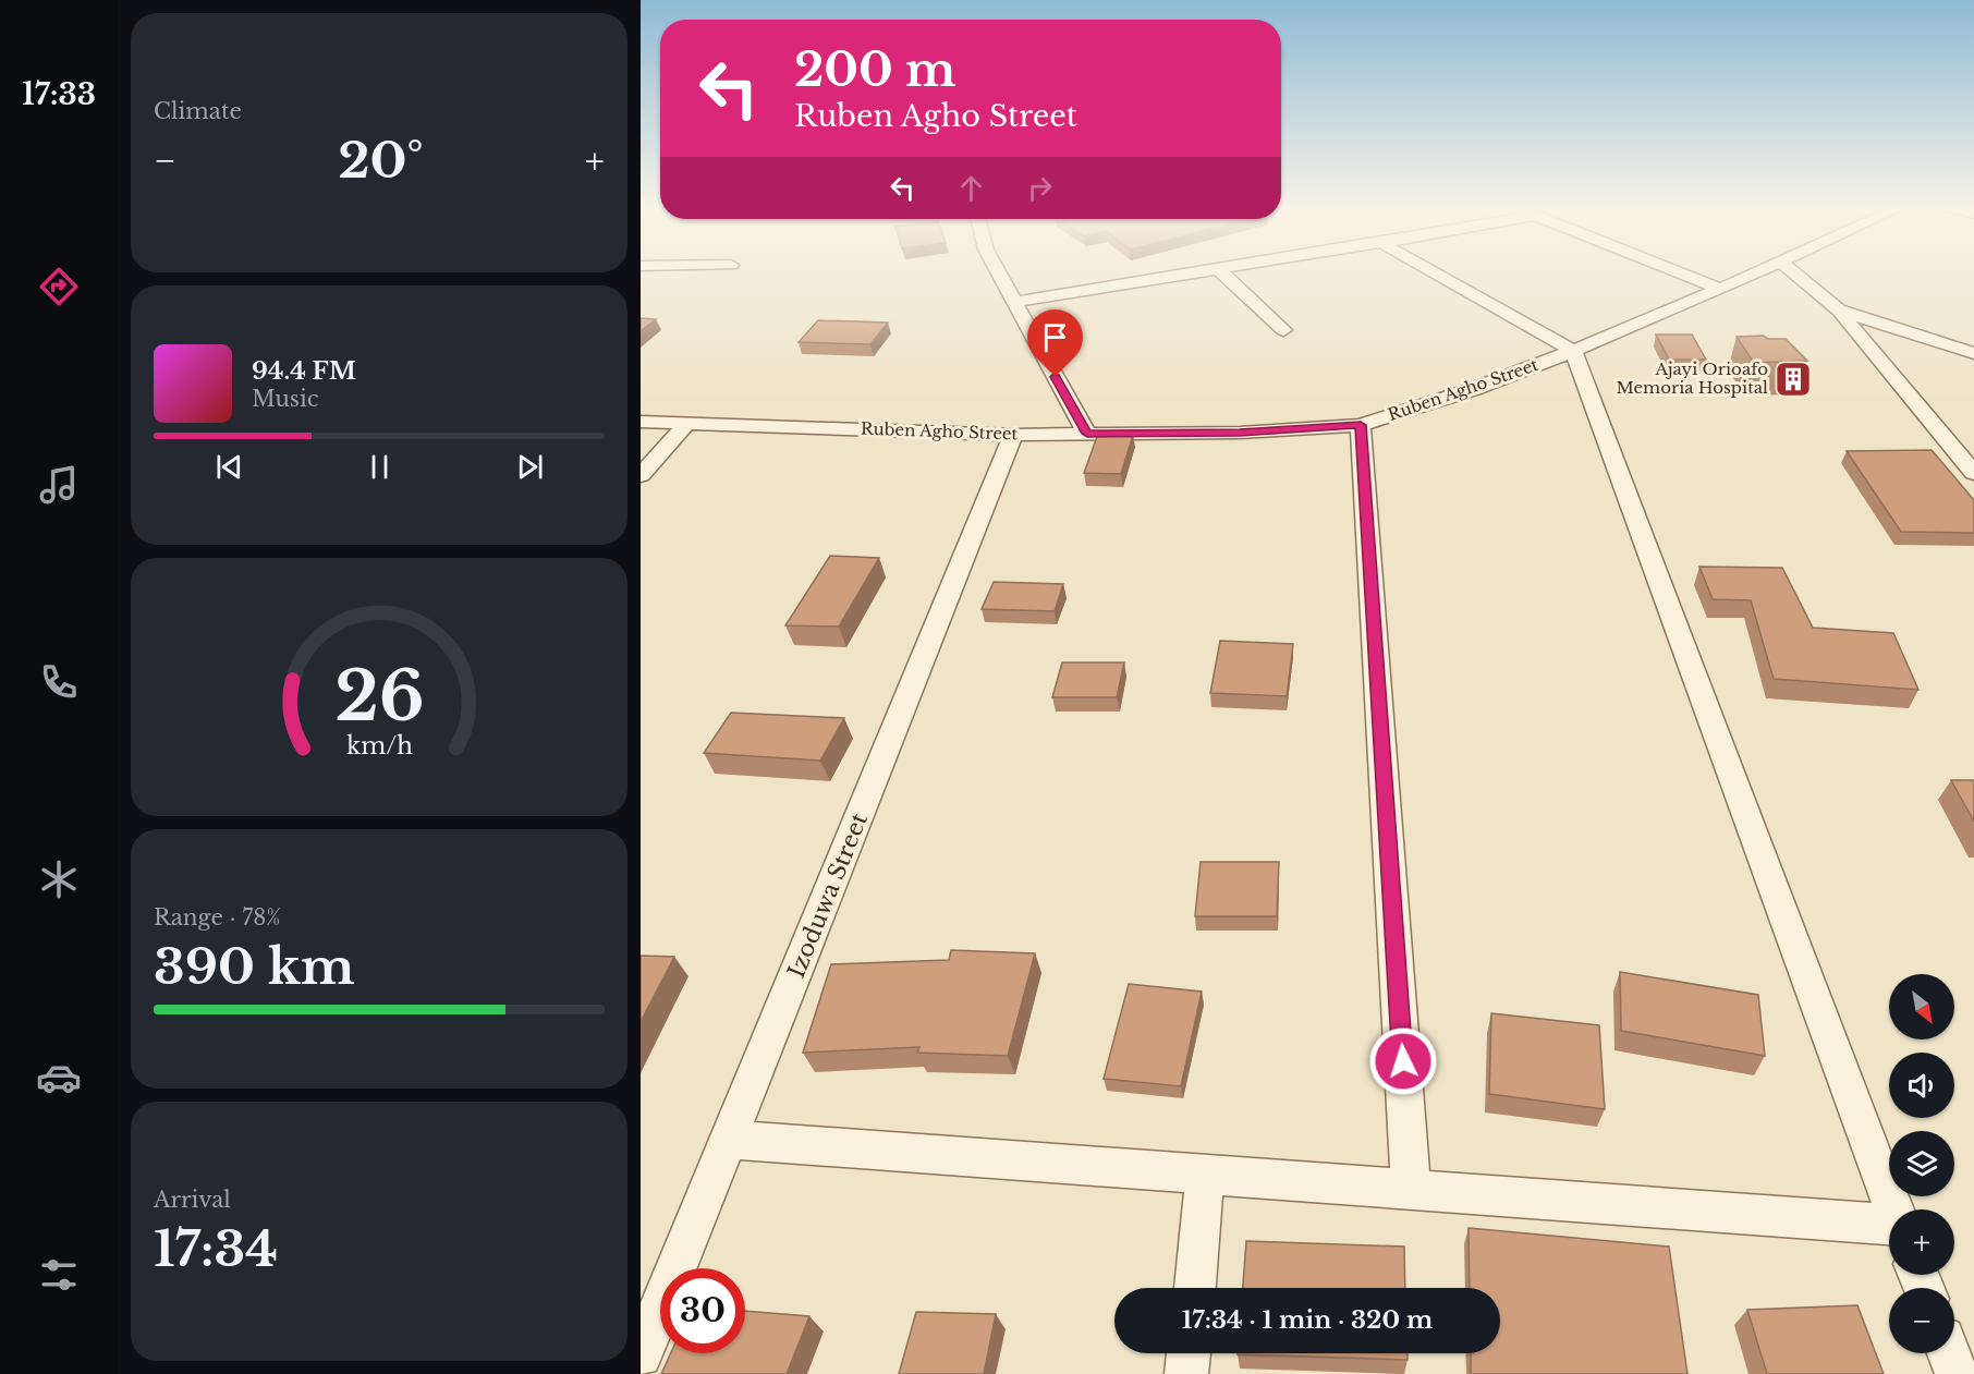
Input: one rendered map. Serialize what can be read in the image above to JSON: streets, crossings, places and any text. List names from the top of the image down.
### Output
{
  "streets": {
    "street": ["Ruben Agho Street", "Izoduwa Street"]
  },
  "crossings": [
    ["Ruben Agho Street", "Izoduwa Street"]
  ],
  "places": {
    "building": ["Ajayi Orioafo Memoria Hospital"]
  },
  "north": "bottom right",
  "page": {
    "tabs": "17:33",
    "tile": [
      "Climate",
      ["Range · 78%", "390 km"],
      ["Arrival", "17:34"]
    ],
    "turn": ["200 m", "Ruben Agho Street"],
    "heat": ["−", "20°", "+"],
    "song": ["94.4 FM", "Music"],
    "map_buttons": ["+", "−"],
    "limit": "30",
    "trip": "17:34 · 1 min · 320 m",
    "gauge": ["26", "km/h"]
  }
}
